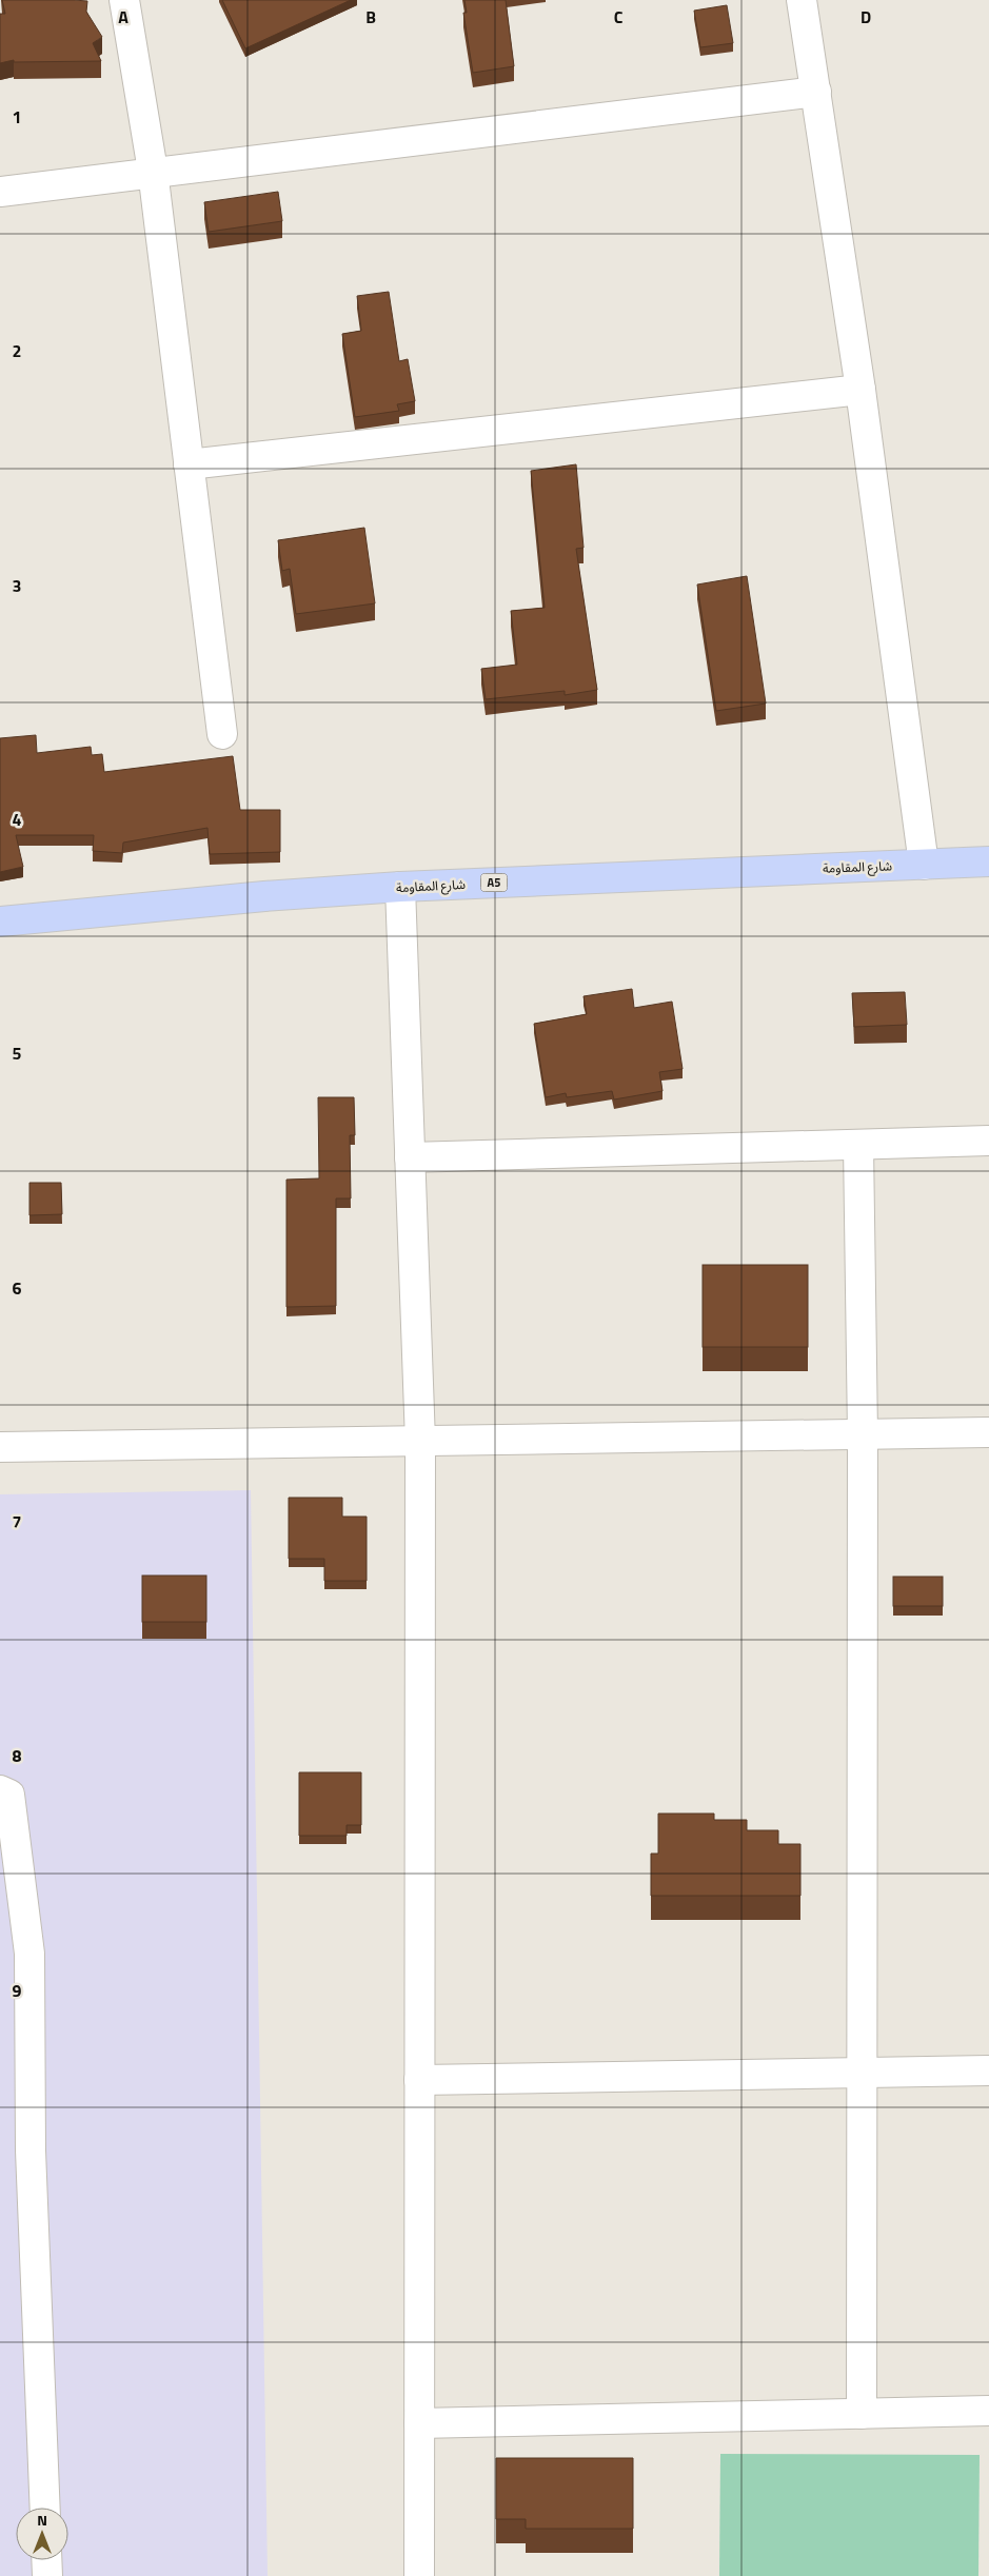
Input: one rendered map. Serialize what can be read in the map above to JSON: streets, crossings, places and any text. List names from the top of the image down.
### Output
{
  "streets": {
    "highway": ["شارع المقاومة", "A5"]
  },
  "north": "top",
  "grid": {
    "columns": [
      "A",
      "B",
      "C",
      "D"
    ],
    "rows": [
      "1",
      "2",
      "3",
      "4",
      "5",
      "6",
      "7",
      "8",
      "9"
    ]
  }
}
